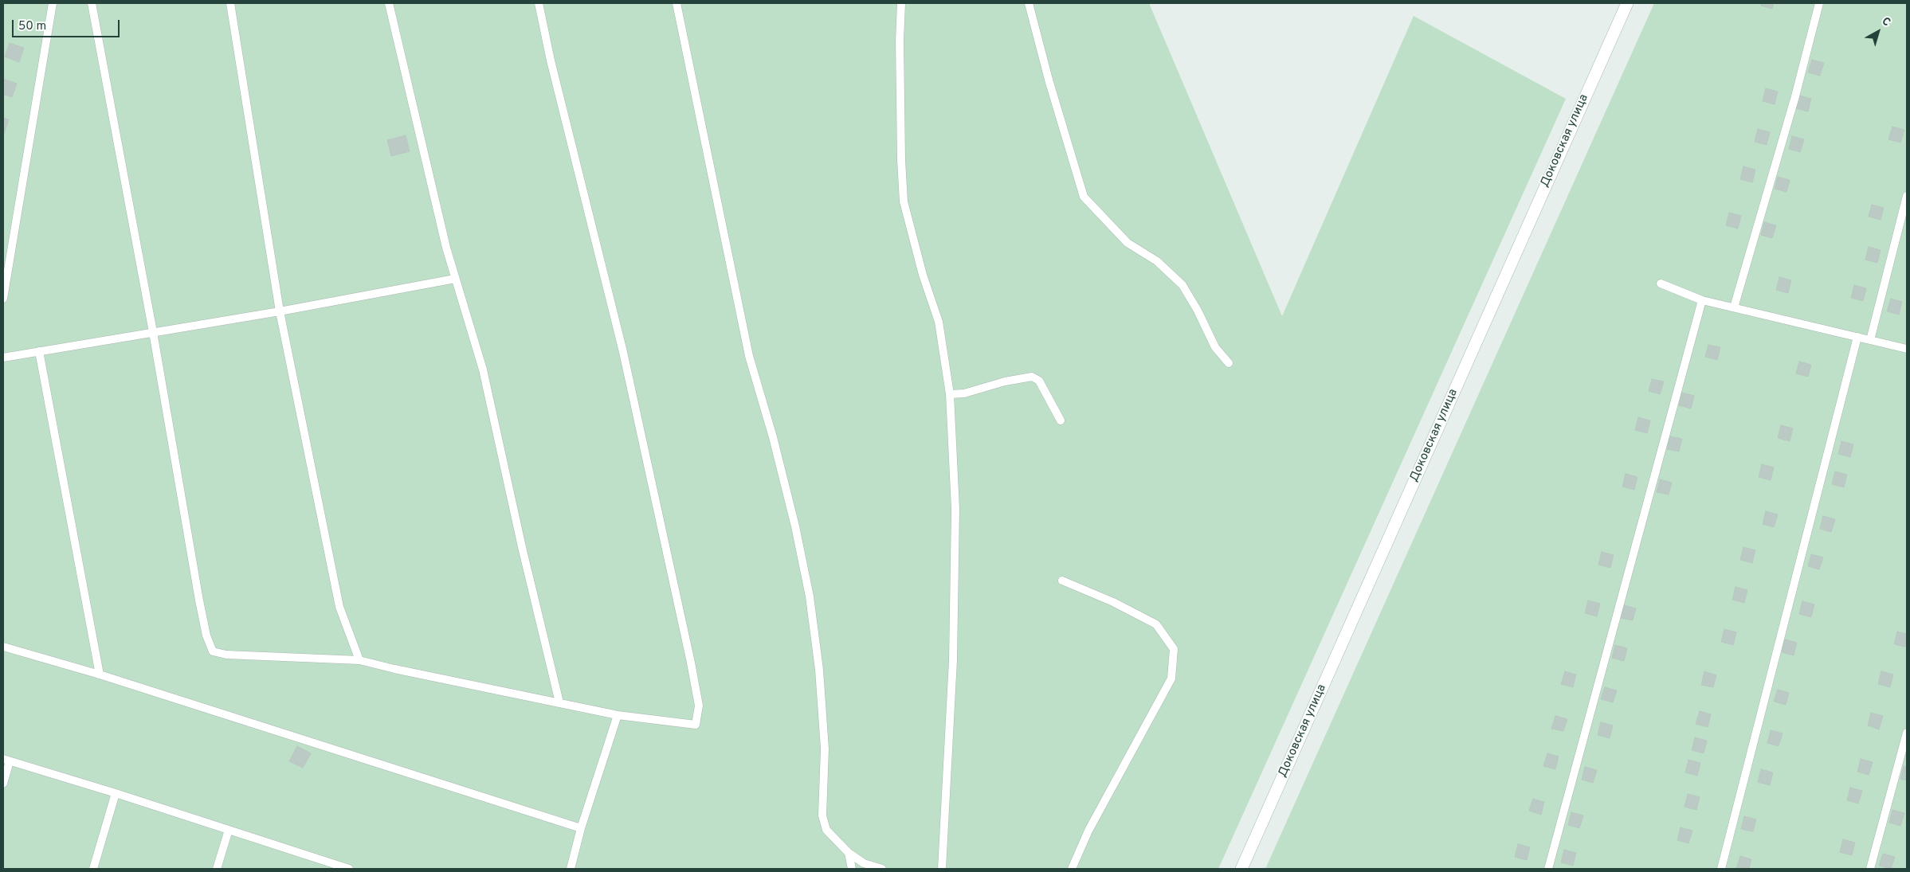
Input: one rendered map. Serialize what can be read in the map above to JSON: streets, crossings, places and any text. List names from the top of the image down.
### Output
{
  "streets": {
    "street": ["Доковская улица"]
  },
  "scale_bar": "50 m",
  "north": "top right"
}
